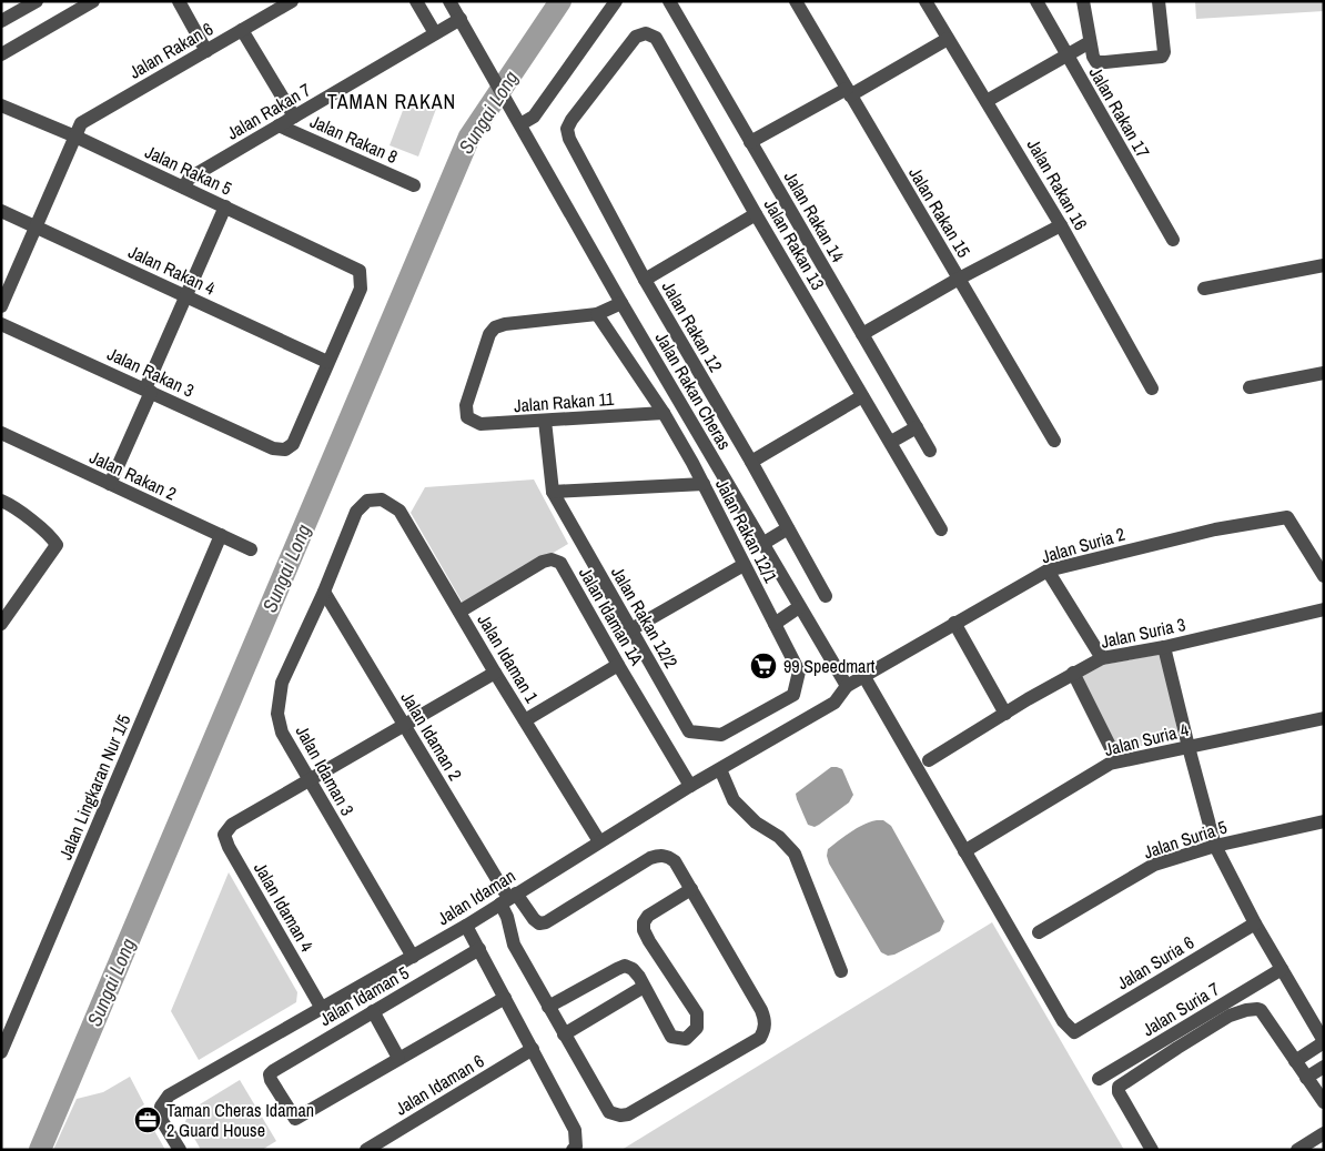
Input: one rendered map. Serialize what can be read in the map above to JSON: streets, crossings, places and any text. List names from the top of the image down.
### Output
{
  "streets": {
    "street": [
      "Jalan Rakan 6",
      "Jalan Rakan 7",
      "Jalan Rakan 17",
      "Jalan Rakan 8",
      "Jalan Rakan 5",
      "Jalan Rakan 16",
      "Jalan Rakan 15",
      "Jalan Rakan 14",
      "Jalan Rakan 13",
      "Jalan Rakan 4",
      "Jalan Rakan 12",
      "Jalan Rakan 3",
      "Jalan Rakan Cheras",
      "Jalan Rakan 11",
      "Jalan Rakan 2",
      "Jalan Rakan 12/1",
      "Jalan Suria 2",
      "Jalan Idaman 1A",
      "Jalan Rakan 12/2",
      "Jalan Suria 3",
      "Jalan Idaman 1",
      "Jalan Idaman 2",
      "Jalan Suria 4",
      "Jalan Idaman 3",
      "Jalan Lingkaran Nur 1/5",
      "Jalan Suria 5",
      "Jalan Idaman",
      "Jalan Idaman 4",
      "Jalan Suria 6",
      "Jalan Idaman 5",
      "Jalan Suria 7",
      "Jalan Idaman 6"
    ]
  },
  "crossings": [
    ["Jalan Rakan 6", "Jalan Rakan 5"],
    ["Jalan Rakan 6", "Jalan Rakan 4"],
    ["Jalan Rakan 7", "Jalan Rakan 8"],
    ["Jalan Rakan 7", "Jalan Rakan 5"],
    ["Jalan Rakan 7", "Jalan Rakan Cheras"],
    ["Jalan Rakan 5", "Jalan Rakan 4"],
    ["Jalan Rakan 5", "Jalan Rakan 3"],
    ["Jalan Rakan 13", "Jalan Rakan 12"],
    ["Jalan Rakan 4", "Jalan Rakan 3"],
    ["Jalan Rakan Cheras", "Jalan Suria 2"],
    ["Jalan Rakan Cheras", "Jalan Idaman"],
    ["Jalan Rakan 11", "Jalan Rakan 12/1"],
    ["Jalan Rakan 2", "Jalan Lingkaran Nur 1/5"],
    ["Jalan Rakan 12/1", "Jalan Rakan 12/2"],
    ["Jalan Suria 2", "Jalan Idaman"],
    ["Jalan Idaman 1A", "Jalan Idaman 1"],
    ["Jalan Idaman 1A", "Jalan Idaman"],
    ["Jalan Idaman 1", "Jalan Idaman 3"],
    ["Jalan Idaman 1", "Jalan Idaman"],
    ["Jalan Idaman 2", "Jalan Idaman 3"],
    ["Jalan Idaman 2", "Jalan Idaman"],
    ["Jalan Suria 4", "Jalan Suria 6"],
    ["Jalan Idaman 3", "Jalan Idaman"],
    ["Jalan Idaman 3", "Jalan Idaman 4"],
    ["Jalan Idaman", "Jalan Idaman 4"]
  ],
  "districts": ["TAMAN RAKAN"],
  "water": ["Sungai Long"],
  "places": {
    "supermarket": ["99 Speedmart"],
    "office": ["Taman Cheras Idaman 2 Guard House"]
  }
}
